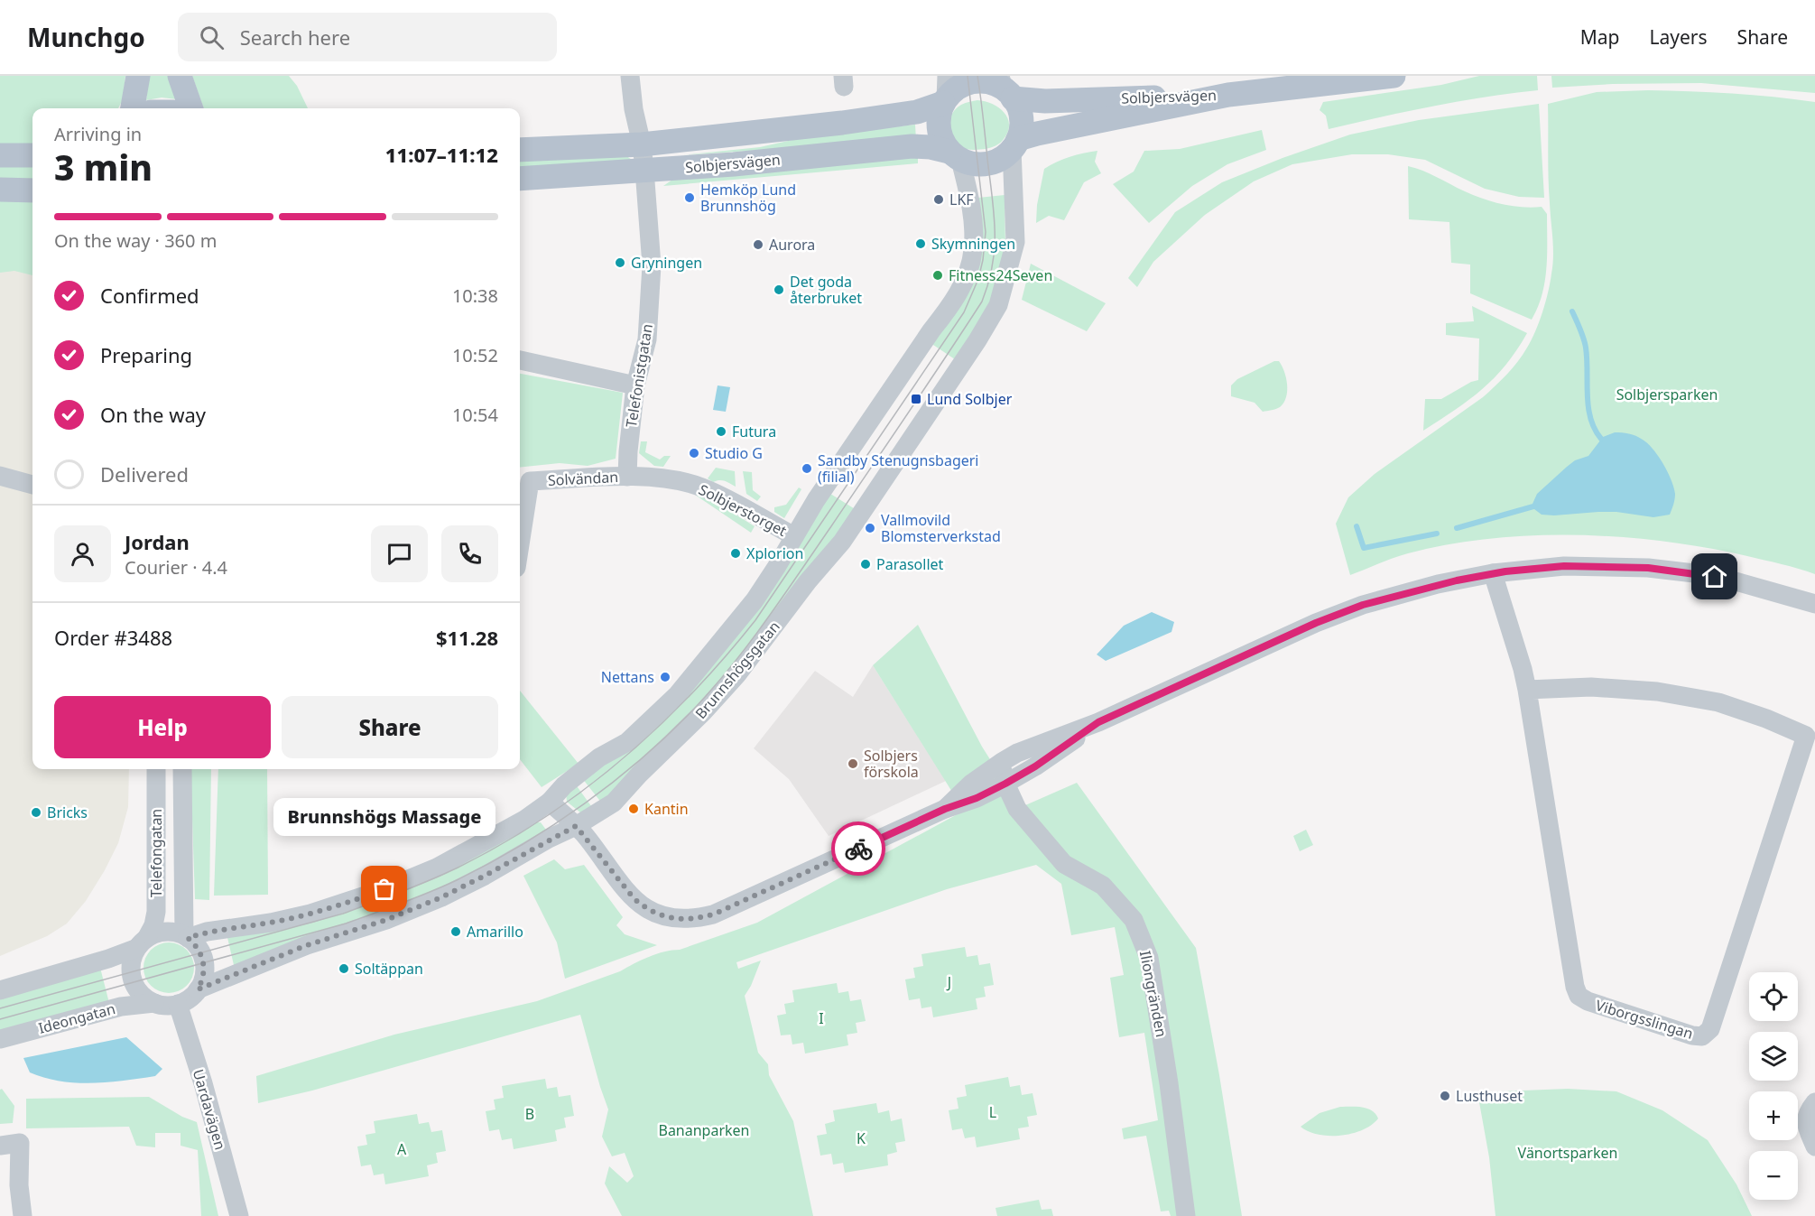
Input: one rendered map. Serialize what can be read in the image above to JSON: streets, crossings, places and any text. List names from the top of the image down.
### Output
{
  "streets": {
    "main road": ["Solbjersvägen"],
    "street": [
      "Telefonistgatan",
      "Solvändan",
      "Solbjerstorget",
      "Brunnshögsgatan",
      "Telefongatan",
      "Iliongränden",
      "Ideongatan",
      "Viborgsslingan",
      "Uardavägen"
    ]
  },
  "crossings": [
    ["Solbjersvägen", "Telefonistgatan"],
    ["Solbjersvägen", "Brunnshögsgatan"],
    ["Telefonistgatan", "Solvändan"],
    ["Telefonistgatan", "Solbjerstorget"],
    ["Solvändan", "Solbjerstorget"],
    ["Solbjerstorget", "Brunnshögsgatan"],
    ["Brunnshögsgatan", "Telefongatan"],
    ["Brunnshögsgatan", "Ideongatan"],
    ["Brunnshögsgatan", "Uardavägen"],
    ["Telefongatan", "Ideongatan"],
    ["Telefongatan", "Uardavägen"],
    ["Ideongatan", "Uardavägen"]
  ],
  "parks": [
    "Solbjersparken",
    "J",
    "I",
    "L",
    "B",
    "Bananparken",
    "K",
    "A",
    "Vänortsparken"
  ],
  "places": {
    "other": [
      "Hemköp Lund Brunnshög",
      "LKF",
      "Skymningen",
      "Aurora",
      "Gryningen",
      "Fitness24Seven",
      "Det goda återbruket",
      "Futura",
      "Studio G",
      "Sandby Stenugnsbageri (filial)",
      "Vallmovild Blomsterverkstad",
      "Xplorion",
      "Parasollet",
      "Nettans",
      "Solbjers förskola",
      "Kantin",
      "Bricks",
      "Brunnshögs Massage",
      "Amarillo",
      "Soltäppan",
      "Lusthuset"
    ],
    "transit": ["Lund Solbjer"]
  },
  "page": {
    "header": "Munchgo",
    "search": "Search here",
    "nav": ["Map", "Layers", "Share"],
    "heading": ["3 min", "Arriving in", "11:07–11:12"],
    "panel": [
      "Jordan",
      "Courier · 4.4",
      "Order #3488",
      "$11.28"
    ],
    "bar": "On the way · 360 m",
    "list": [
      ["Confirmed", "10:38"],
      ["Preparing", "10:52"],
      ["On the way", "10:54"],
      "Delivered"
    ],
    "buttons": ["Help", "Share"],
    "bubble": "Brunnshögs Massage",
    "map_buttons": ["+", "−"]
  }
}
